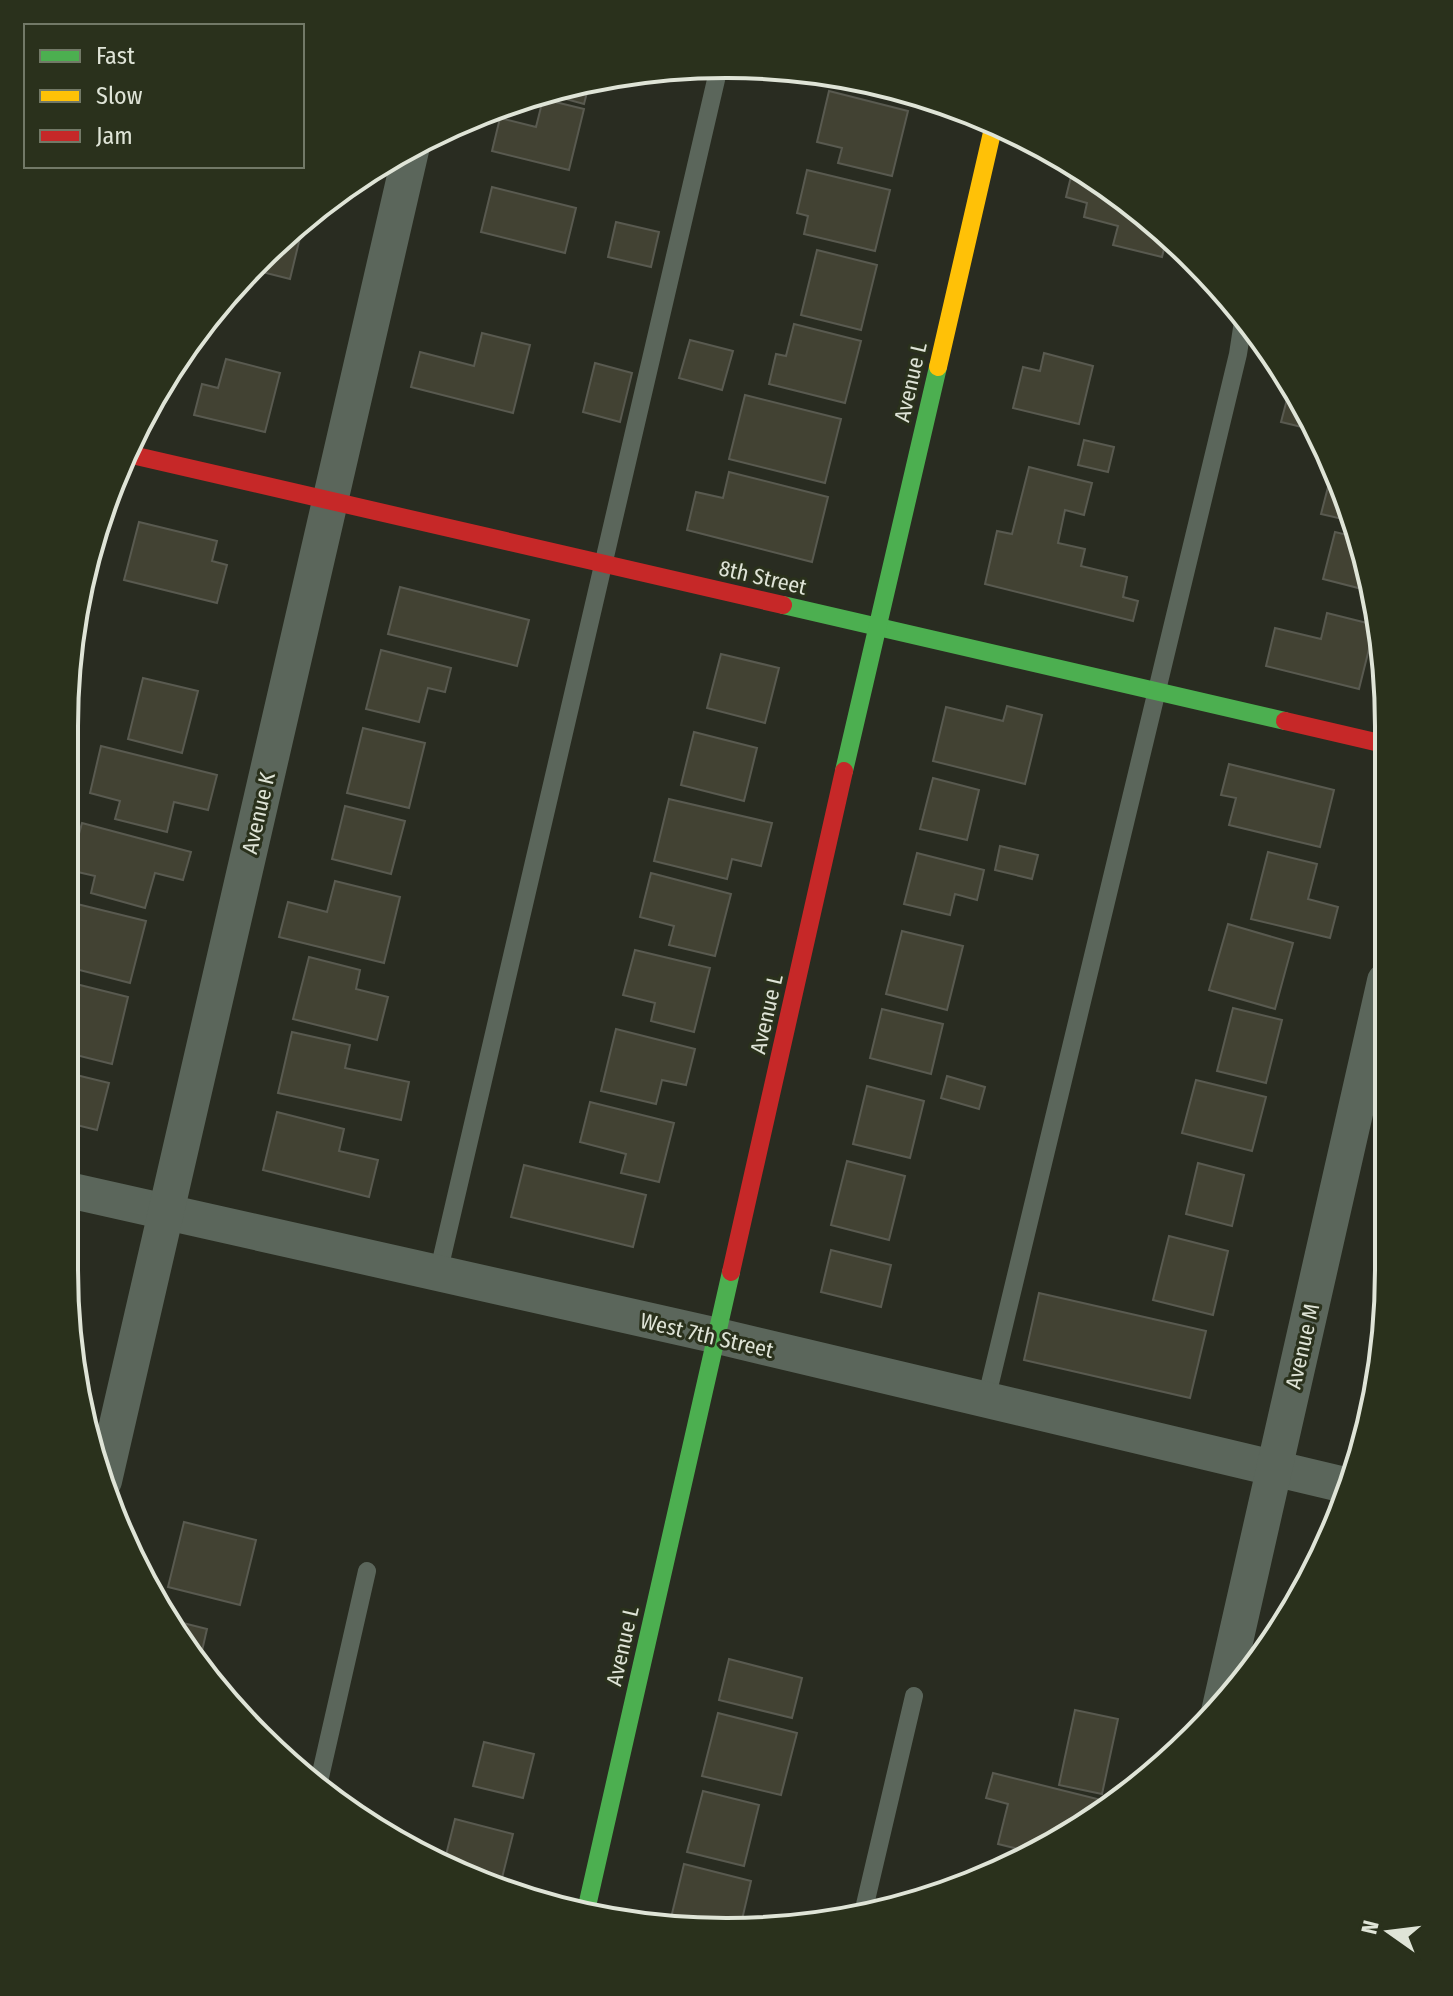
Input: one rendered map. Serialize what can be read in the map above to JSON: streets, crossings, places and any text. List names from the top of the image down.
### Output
{
  "streets": {
    "street": [
      "Avenue L",
      "8th Street",
      "Avenue K",
      "West 7th Street",
      "Avenue M"
    ]
  },
  "crossings": [
    ["Avenue L", "8th Street"],
    ["Avenue L", "West 7th Street"],
    ["8th Street", "Avenue K"],
    ["Avenue K", "West 7th Street"],
    ["West 7th Street", "Avenue M"]
  ],
  "legend": ["Fast", "Slow", "Jam"],
  "north": "left"
}
